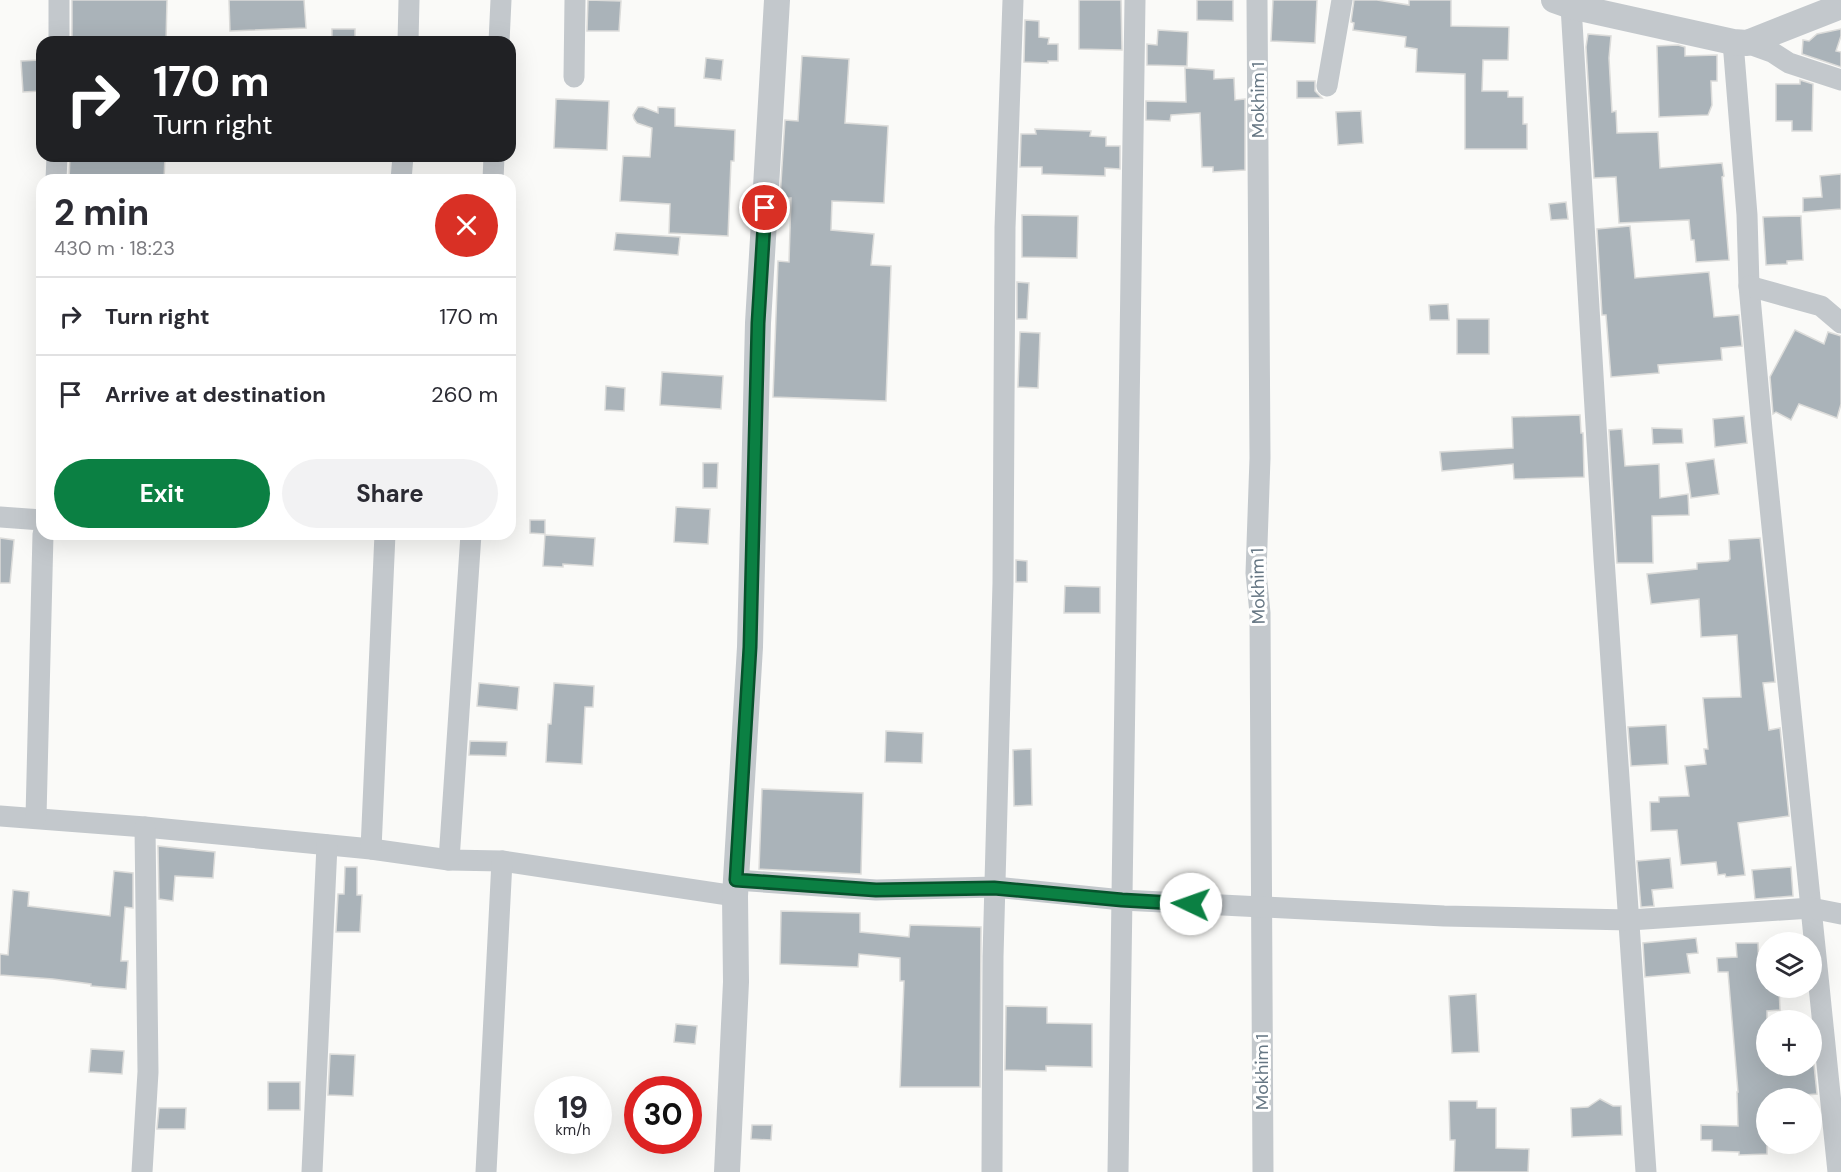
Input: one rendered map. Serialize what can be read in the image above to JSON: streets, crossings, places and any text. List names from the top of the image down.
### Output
{
  "streets": {
    "street": ["Mokhim 1"]
  },
  "page": {
    "turn": ["170 m", "Turn right"],
    "heading": ["2 min", "430 m · 18:23"],
    "list": [
      {
        "name": "Turn right",
        "value": "170 m"
      },
      {
        "name": "Arrive at destination",
        "value": "260 m"
      }
    ],
    "buttons": ["Exit", "Share"],
    "map_buttons": ["+", "−"],
    "speed": "19 km/h",
    "limit": "30"
  }
}
